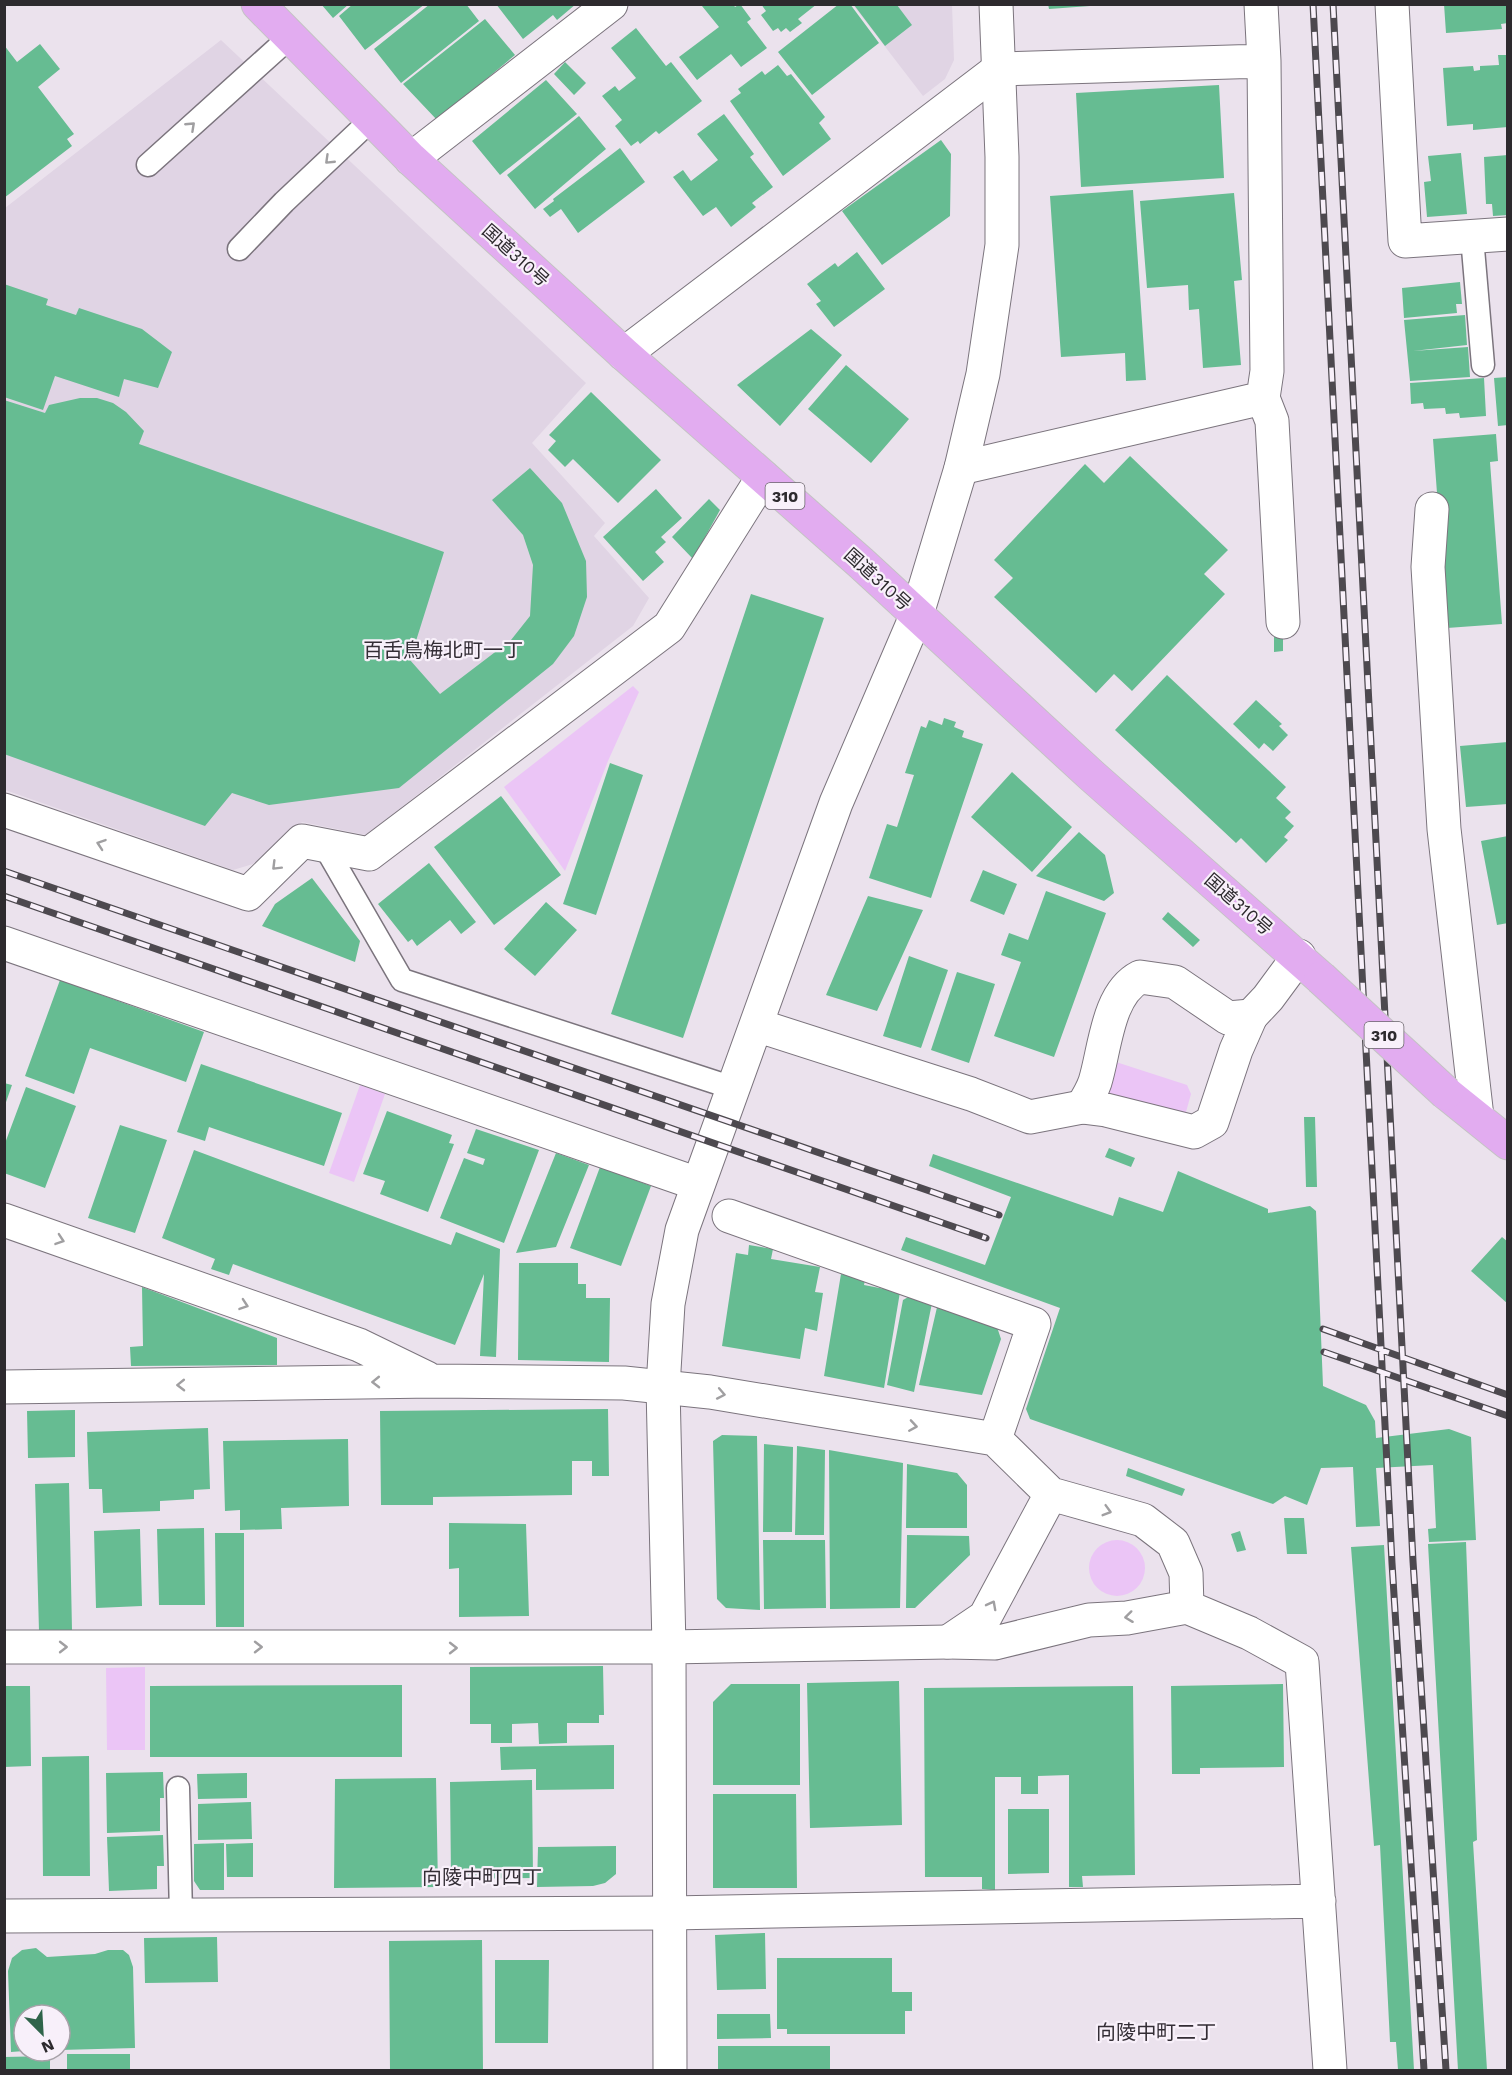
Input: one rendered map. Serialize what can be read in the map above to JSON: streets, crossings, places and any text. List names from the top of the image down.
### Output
{
  "streets": {
    "highway": ["国道310号", "310"]
  },
  "districts": ["百舌鳥梅北町一丁", "向陵中町四丁", "向陵中町二丁"],
  "north": "bottom right"
}
